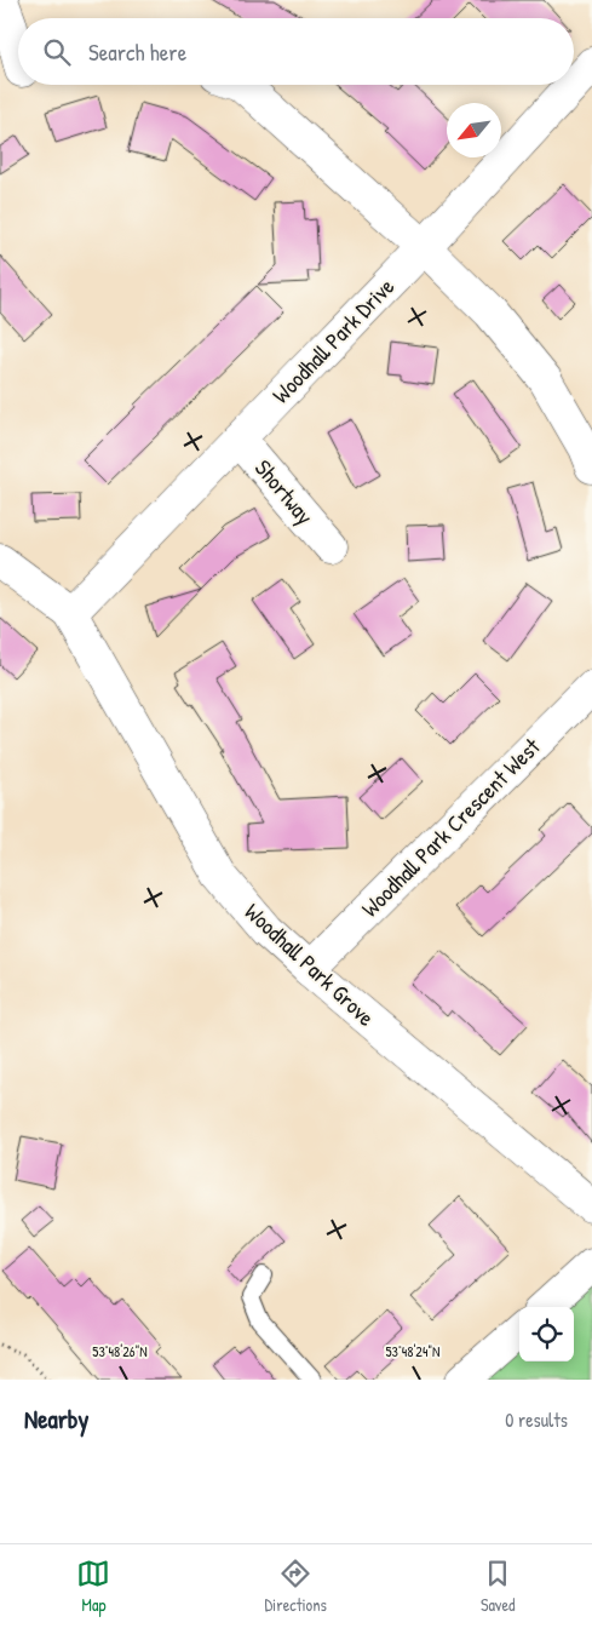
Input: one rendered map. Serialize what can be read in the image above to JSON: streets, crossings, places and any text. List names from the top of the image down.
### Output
{
  "streets": {
    "street": [
      "Woodhall Park Drive",
      "Shortway",
      "Woodhall Park Crescent West",
      "Woodhall Park Grove"
    ]
  },
  "crossings": [
    ["Woodhall Park Drive", "Shortway"],
    ["Woodhall Park Drive", "Woodhall Park Grove"],
    ["Woodhall Park Crescent West", "Woodhall Park Grove"]
  ],
  "north": "bottom left",
  "page": {
    "search": "Search here",
    "heading": ["Nearby", "0 results"],
    "nav": ["Map", "Directions", "Saved"]
  },
  "coordinates": ["53°48'26\"N", "53°48'24\"N"]
}
